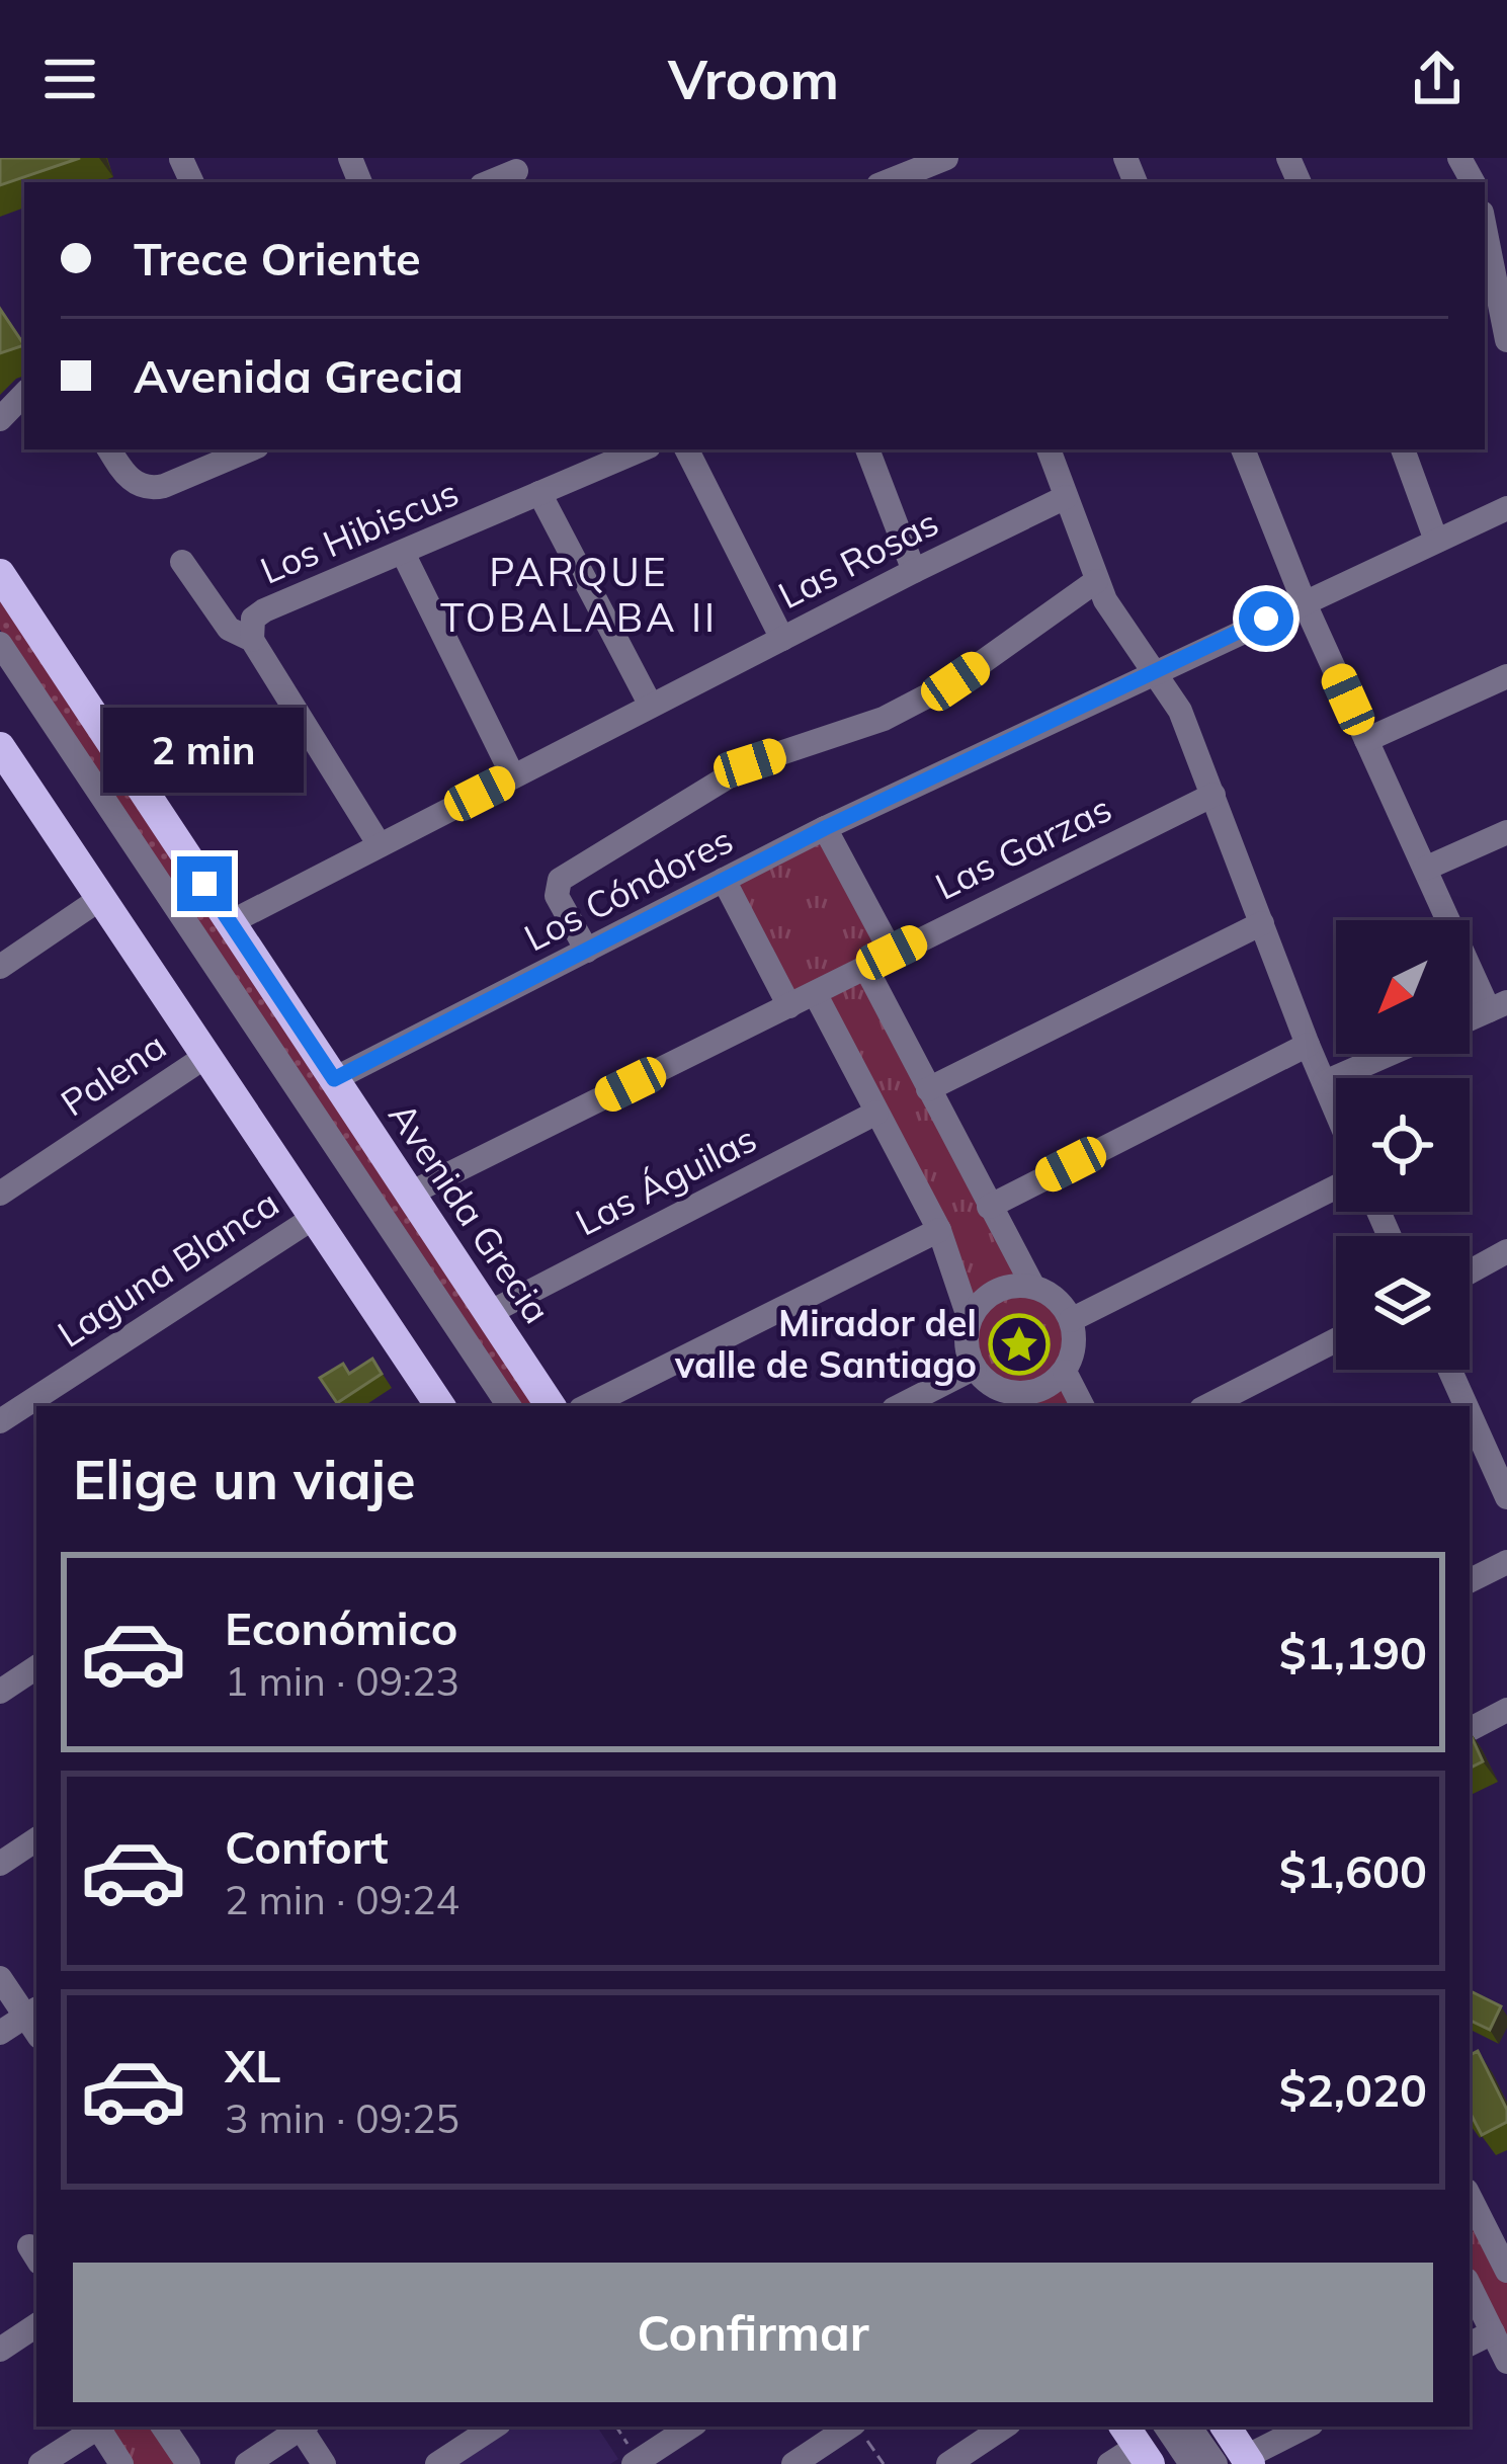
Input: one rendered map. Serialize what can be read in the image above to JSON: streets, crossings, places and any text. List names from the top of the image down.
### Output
{
  "streets": {
    "main road": ["Avenida Grecia"],
    "street": [
      "Los Hibiscus",
      "Las Rosas",
      "Las Garzas",
      "Los Cóndores",
      "Palena",
      "Las Águilas",
      "Laguna Blanca"
    ]
  },
  "crossings": [
    ["Las Rosas", "Avenida Grecia"],
    ["Las Garzas", "Avenida Grecia"],
    ["Los Cóndores", "Avenida Grecia"],
    ["Las Águilas", "Avenida Grecia"]
  ],
  "districts": ["PARQUE TOBALABA II"],
  "places": {
    "place": ["Mirador del valle de Santiago"]
  },
  "north": "bottom left",
  "page": {
    "header": "Vroom",
    "banner": ["Trece Oriente", "Avenida Grecia"],
    "bubble": "2 min",
    "heading": "Elige un viaje",
    "list": [
      {
        "name": "Económico",
        "note": "1 min · 09:23",
        "value": "$1,190"
      },
      {
        "name": "Confort",
        "note": "2 min · 09:24",
        "value": "$1,600"
      },
      {
        "name": "XL",
        "note": "3 min · 09:25",
        "value": "$2,020"
      }
    ],
    "buttons": "Confirmar"
  }
}
